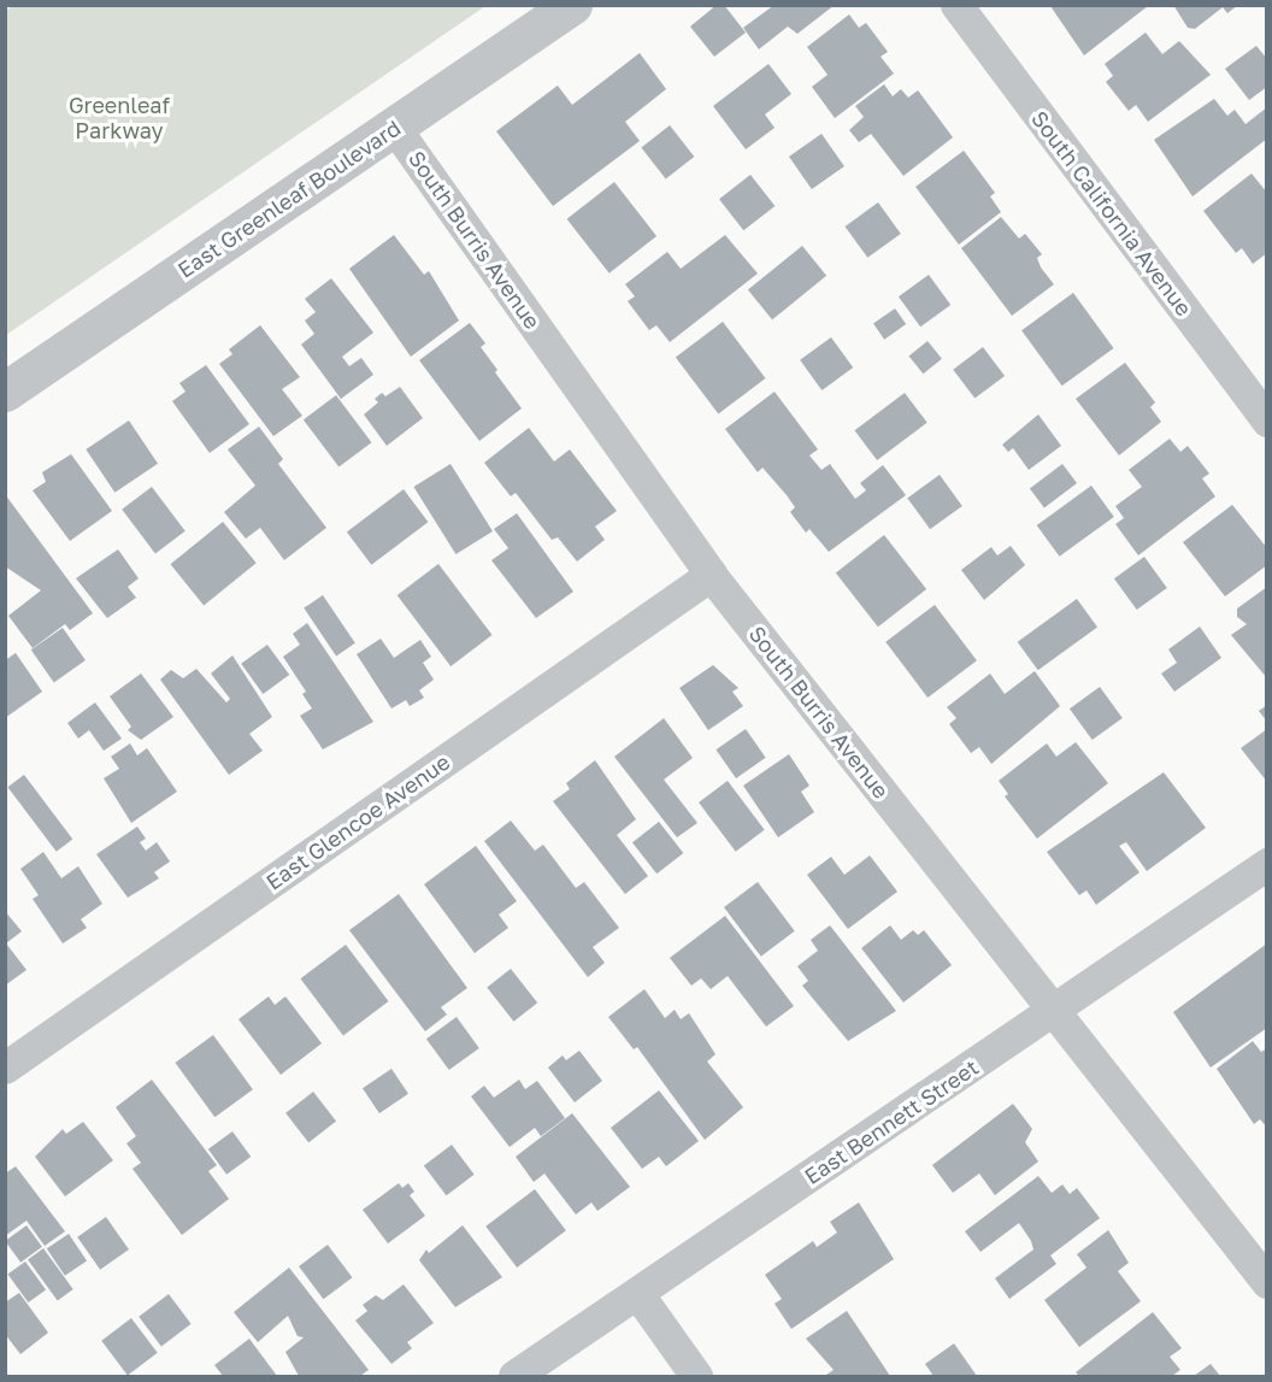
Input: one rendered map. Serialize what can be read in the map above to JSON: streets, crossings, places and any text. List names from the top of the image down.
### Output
{
  "streets": {
    "street": [
      "East Greenleaf Boulevard",
      "South California Avenue",
      "South Burris Avenue",
      "East Glencoe Avenue",
      "East Bennett Street"
    ]
  },
  "crossings": [
    ["East Greenleaf Boulevard", "South Burris Avenue"],
    ["South Burris Avenue", "East Glencoe Avenue"],
    ["South Burris Avenue", "East Bennett Street"]
  ],
  "parks": ["Greenleaf Parkway"]
}
